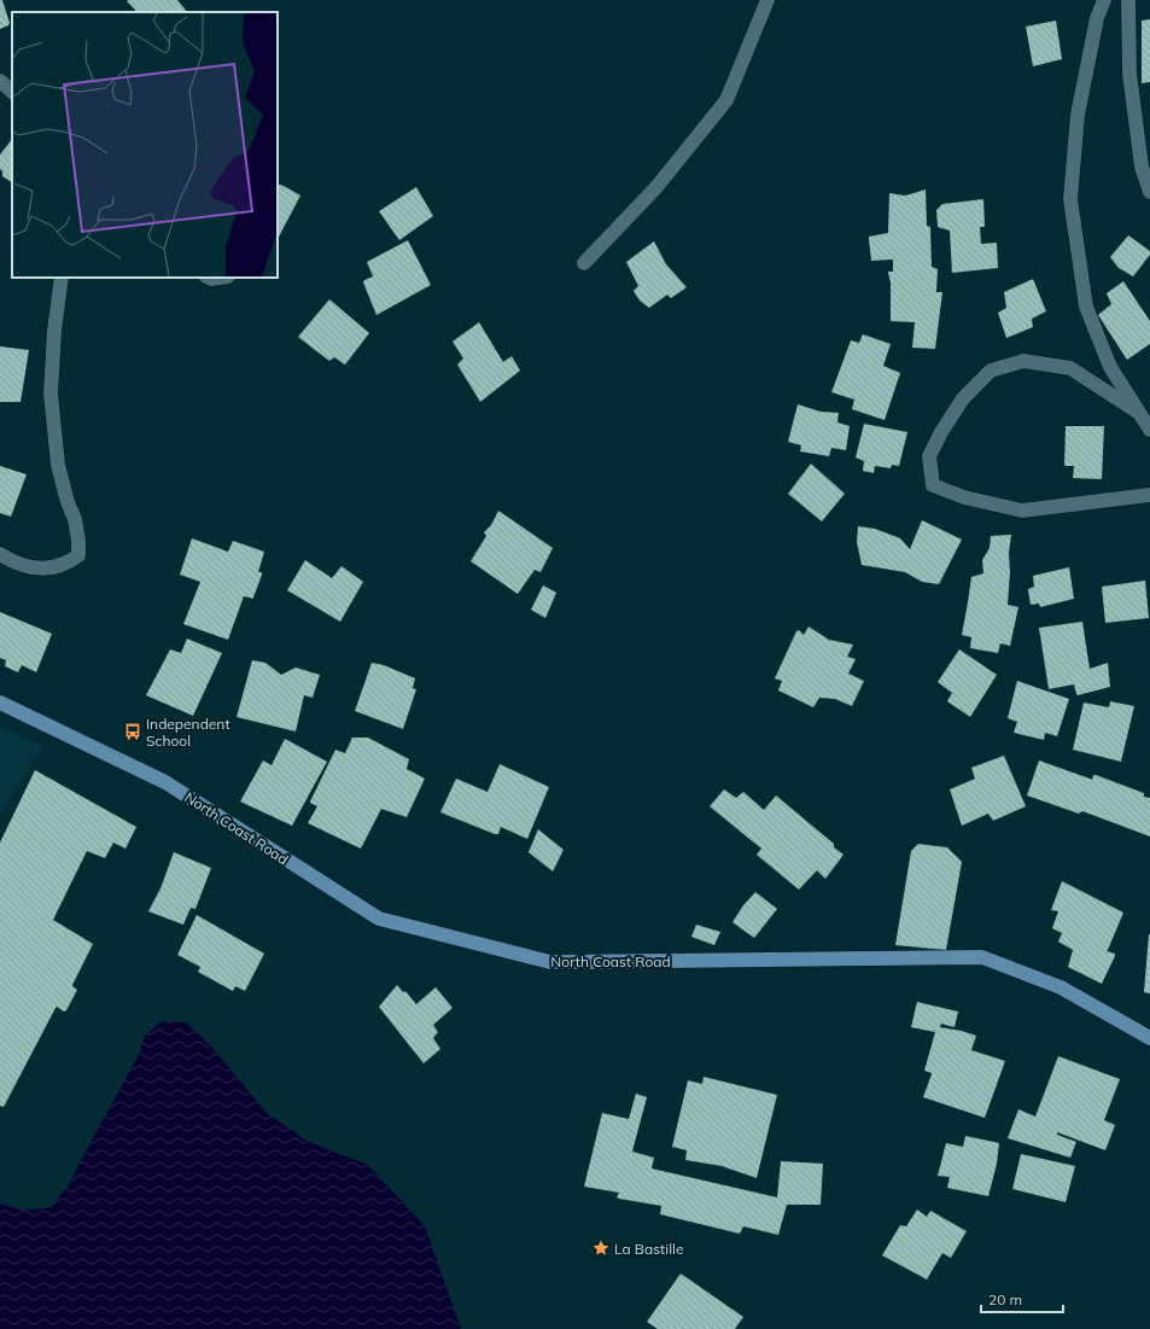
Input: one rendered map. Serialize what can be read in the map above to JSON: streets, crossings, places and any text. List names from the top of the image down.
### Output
{
  "streets": {
    "main road": ["North Coast Road"]
  },
  "places": {
    "bus stop": ["Independent School"],
    "place": ["La Bastille"]
  },
  "scale_bar": "20 m"
}
